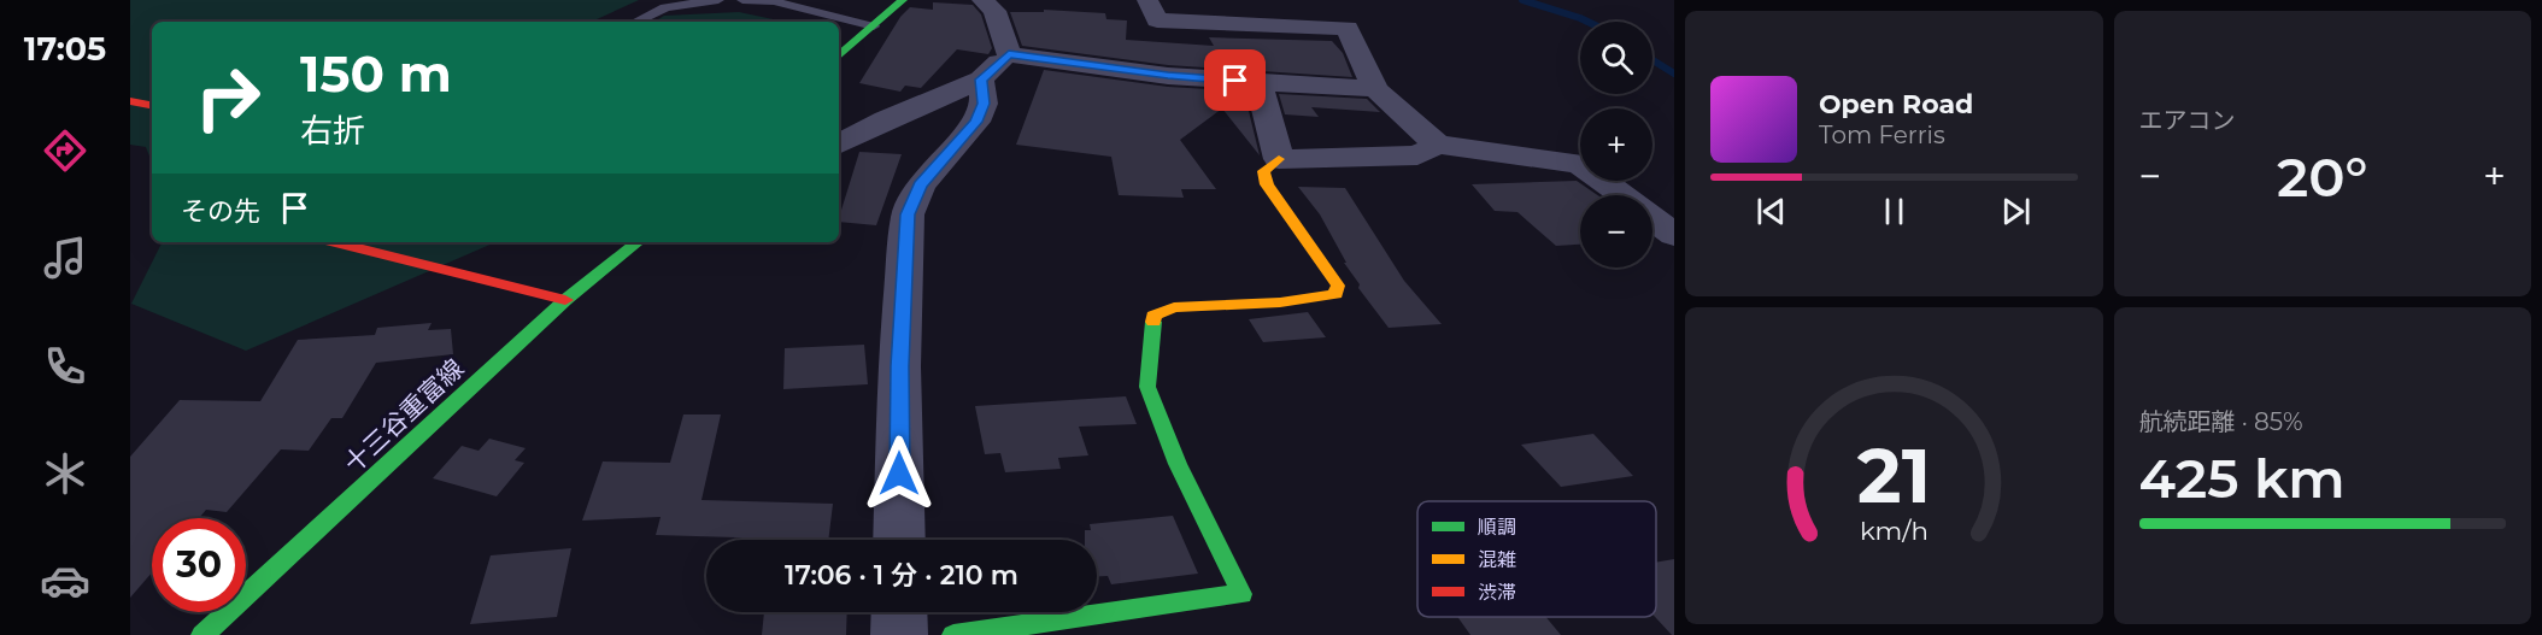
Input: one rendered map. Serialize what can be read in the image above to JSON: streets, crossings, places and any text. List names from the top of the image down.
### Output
{
  "streets": {
    "street": ["十三谷重富線"]
  },
  "legend": ["順調", "混雑", "渋滞"],
  "page": {
    "tabs": "17:05",
    "tile": [
      "エアコン",
      ["航続距離 · 85%", "425 km"]
    ],
    "map_buttons": ["+", "−"],
    "turn": ["150 m", "右折"],
    "song": ["Open Road", "Tom Ferris"],
    "heat": ["−", "20°", "+"],
    "then": "その先",
    "limit": "30",
    "trip": "17:06 · 1 分 · 210 m",
    "gauge": ["21", "km/h"]
  }
}
